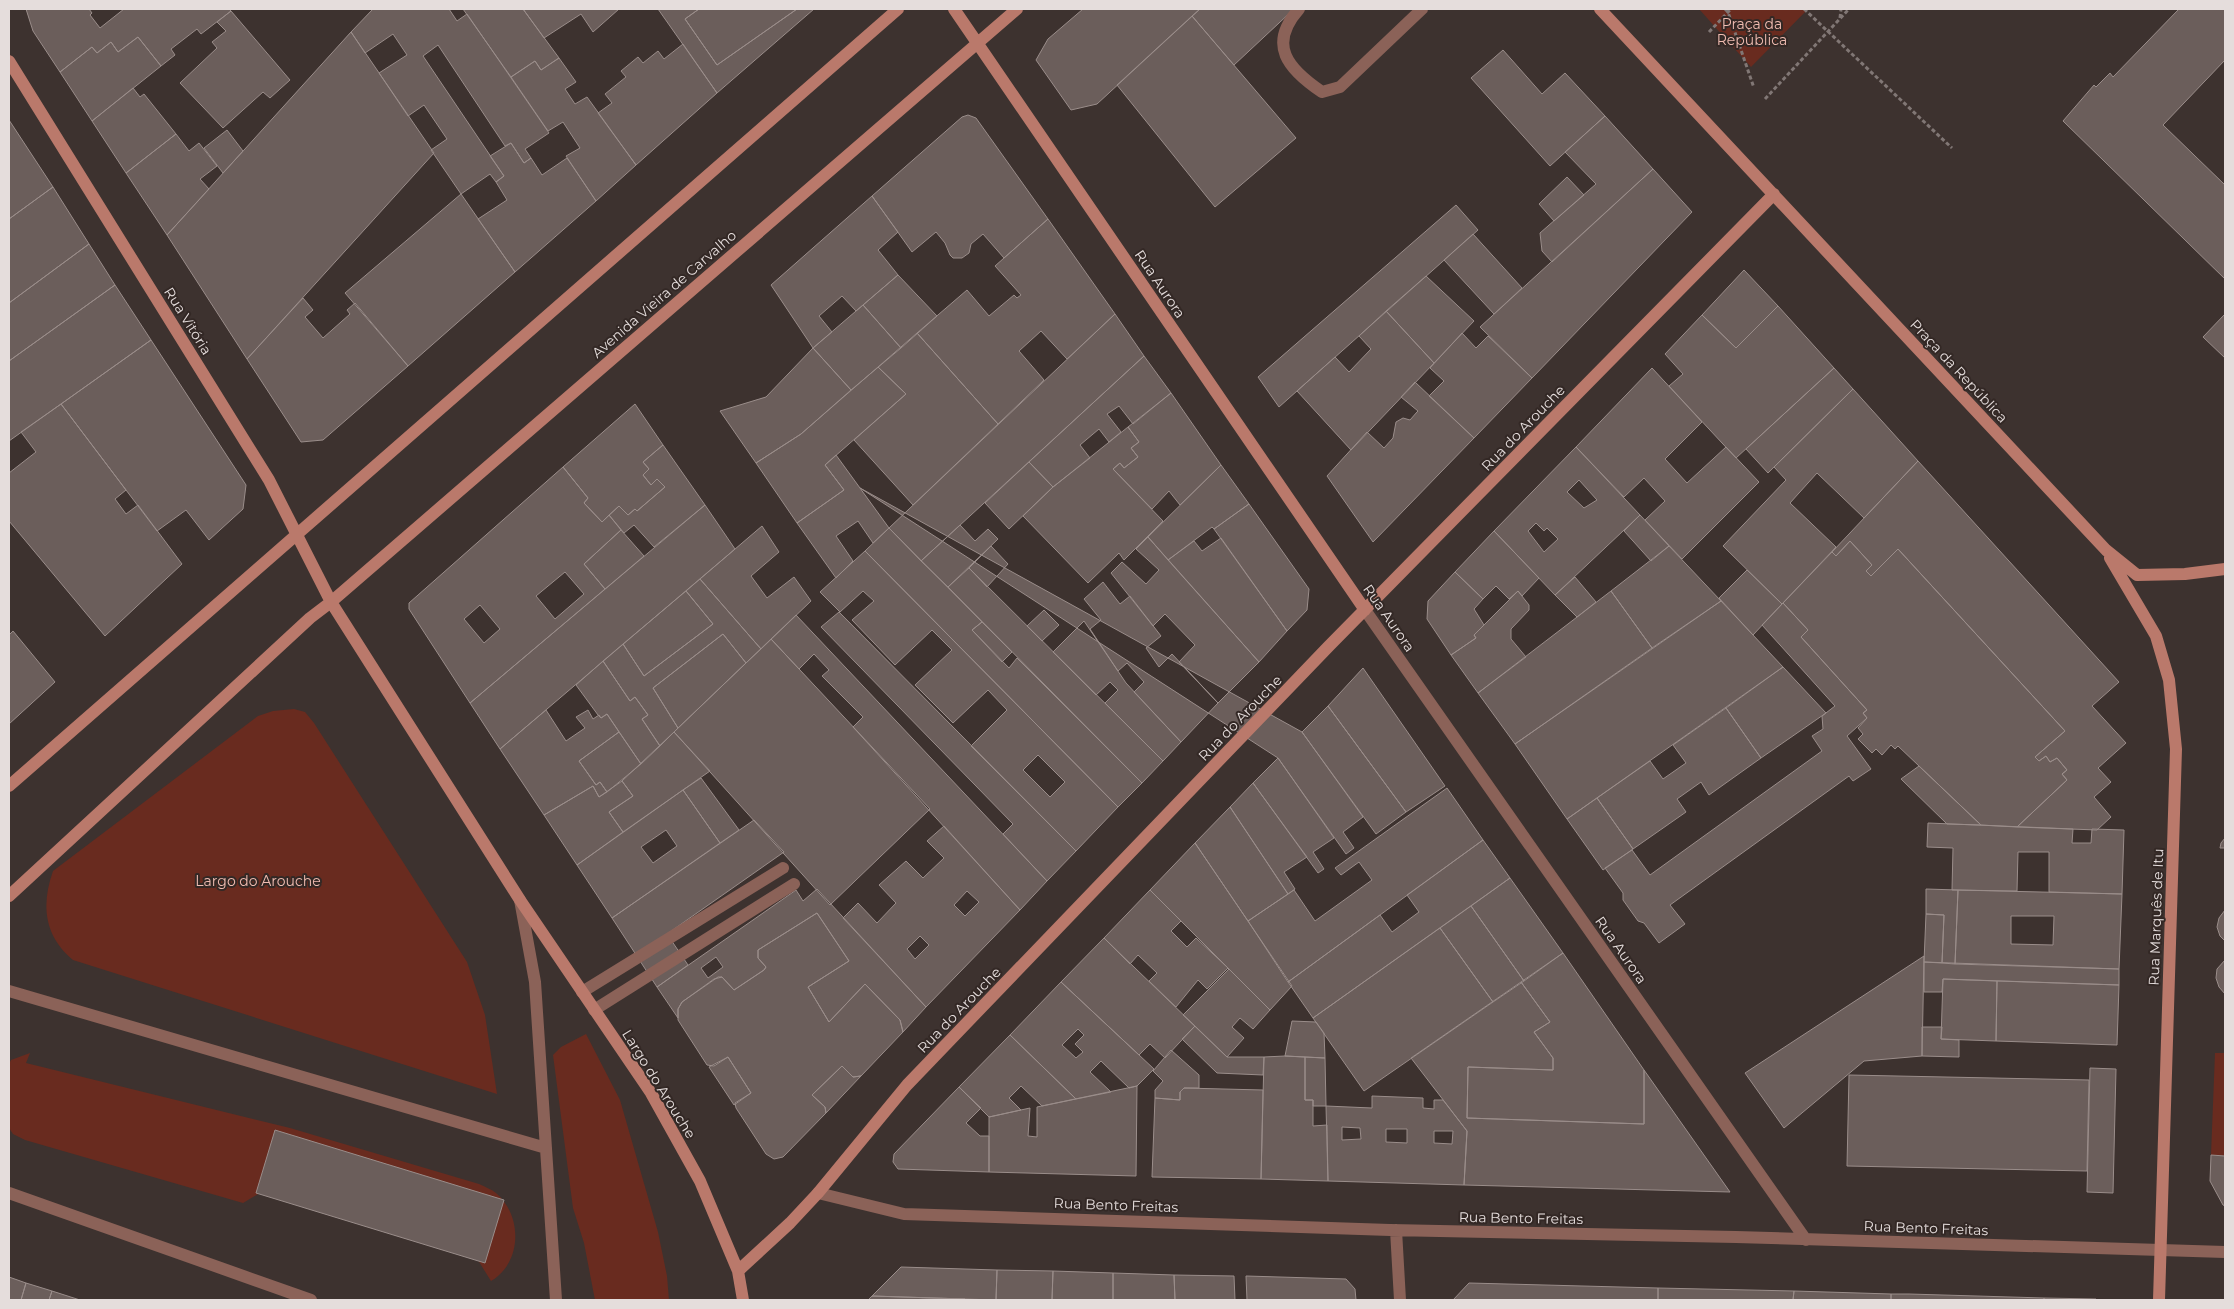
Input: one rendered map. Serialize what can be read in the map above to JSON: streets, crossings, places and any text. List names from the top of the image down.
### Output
{
  "streets": {
    "street": [
      "Rua Aurora",
      "Avenida Vieira de Carvalho",
      "Rua Vitória",
      "Praça da República",
      "Rua do Arouche",
      "Rua Marquês de Itu",
      "Largo do Arouche",
      "Rua Bento Freitas"
    ]
  },
  "crossings": [
    ["Rua Aurora", "Avenida Vieira de Carvalho"],
    ["Rua Aurora", "Rua do Arouche"],
    ["Rua Aurora", "Rua Bento Freitas"],
    ["Avenida Vieira de Carvalho", "Rua Vitória"],
    ["Avenida Vieira de Carvalho", "Largo do Arouche"],
    ["Rua Vitória", "Largo do Arouche"],
    ["Praça da República", "Rua do Arouche"],
    ["Praça da República", "Rua Marquês de Itu"],
    ["Rua do Arouche", "Largo do Arouche"],
    ["Rua do Arouche", "Rua Bento Freitas"],
    ["Rua Marquês de Itu", "Rua Bento Freitas"]
  ],
  "parks": ["Praça da República", "Largo do Arouche"]
}
